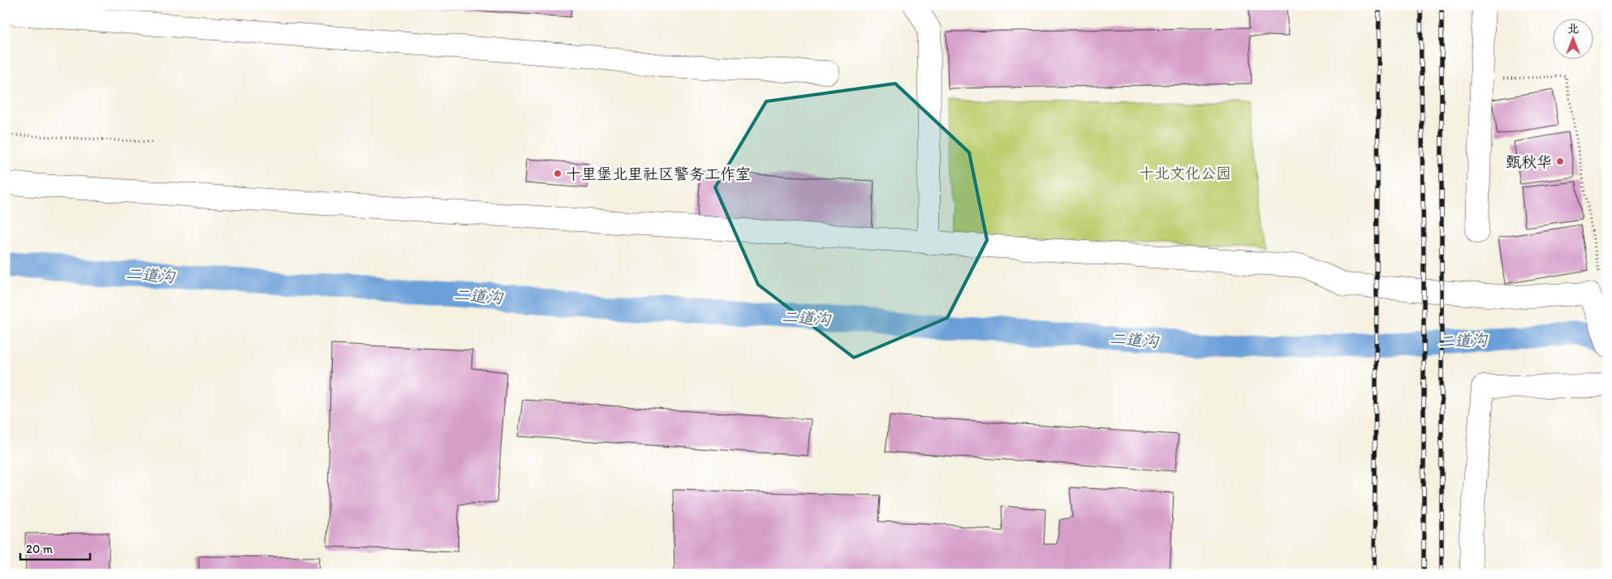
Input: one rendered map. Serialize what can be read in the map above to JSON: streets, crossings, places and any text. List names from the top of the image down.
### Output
{
  "water": ["二道沟"],
  "parks": ["十北文化公园"],
  "places": ["甄秋华", "十里堡北里社区警务工作室"],
  "scale_bar": "20 m",
  "north": "top"
}
